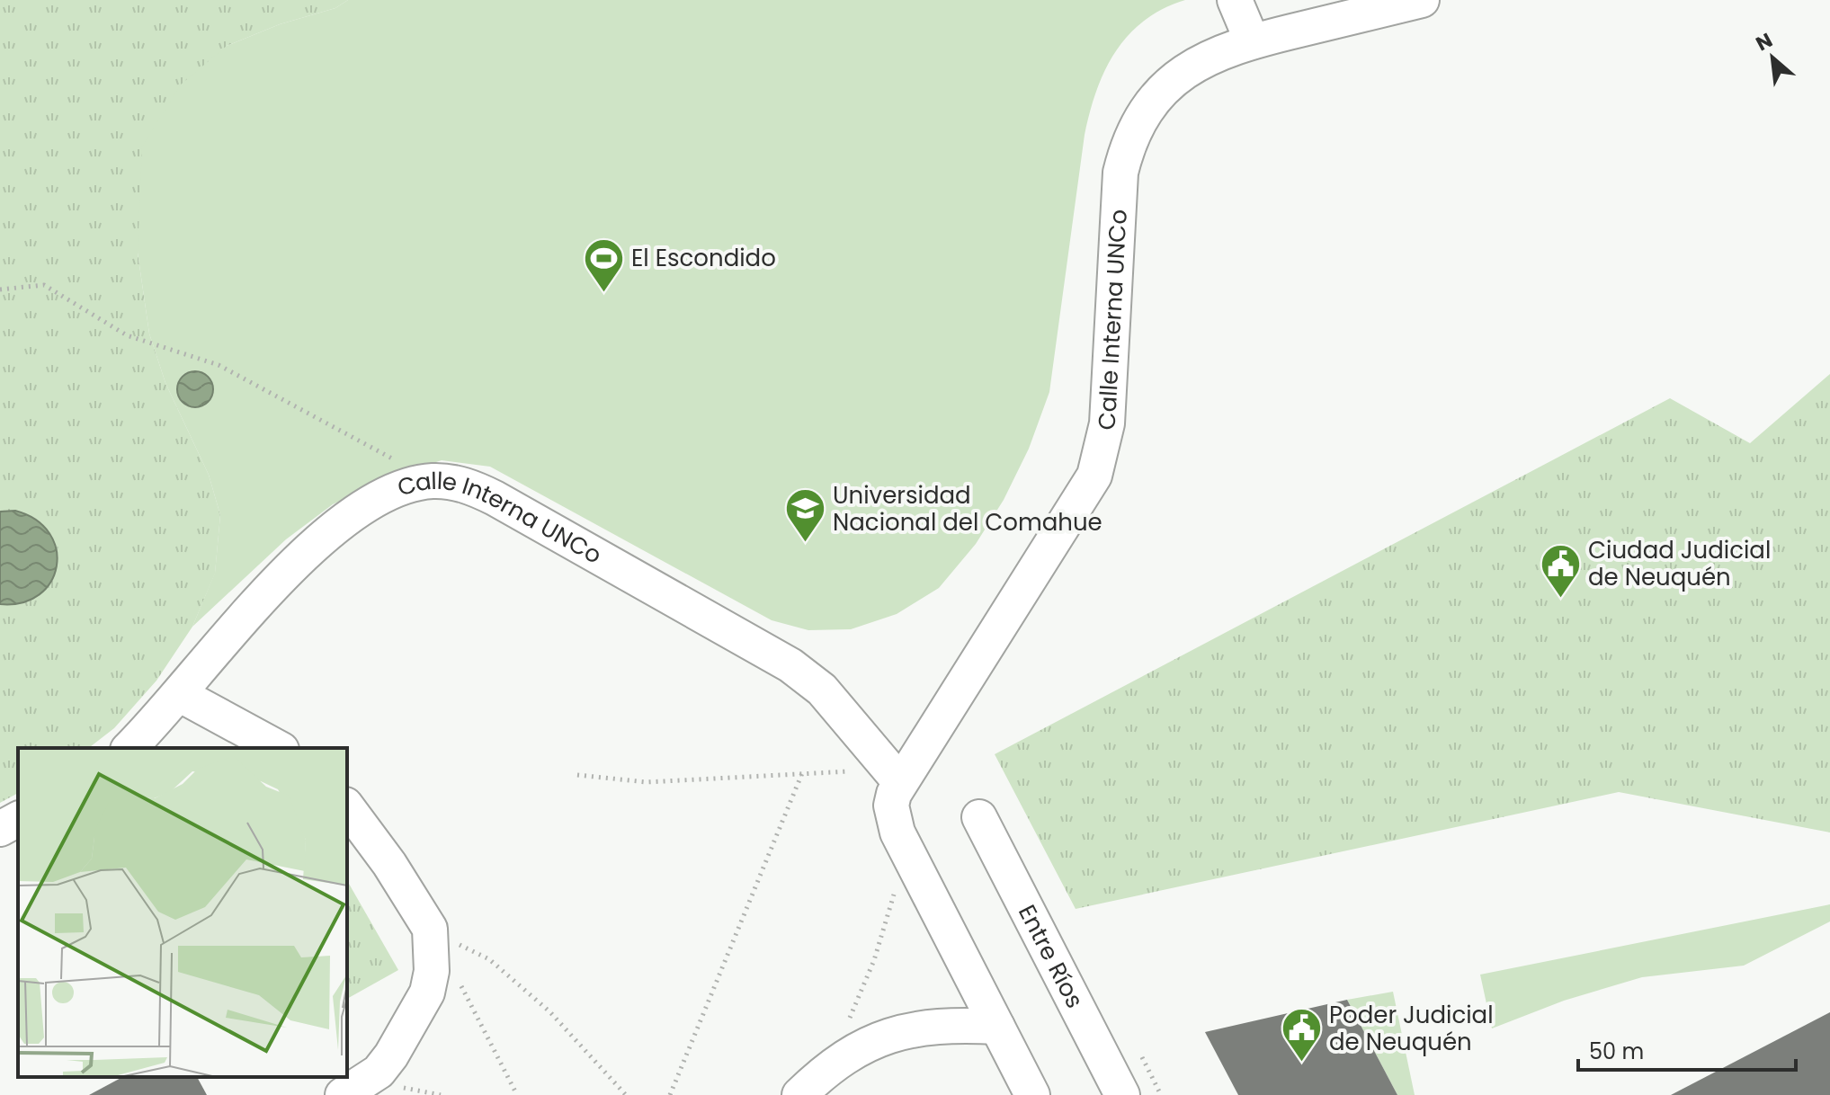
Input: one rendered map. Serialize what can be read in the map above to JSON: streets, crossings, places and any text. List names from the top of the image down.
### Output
{
  "streets": {
    "street": ["Calle Interna UNCo", "Entre Ríos"]
  },
  "places": {
    "sports": ["El Escondido"],
    "school or university": ["Universidad Nacional del Comahue"],
    "public building": ["Ciudad Judicial de Neuquén", "Poder Judicial de Neuquén"]
  },
  "scale_bar": "50 m",
  "north": "top left"
}
